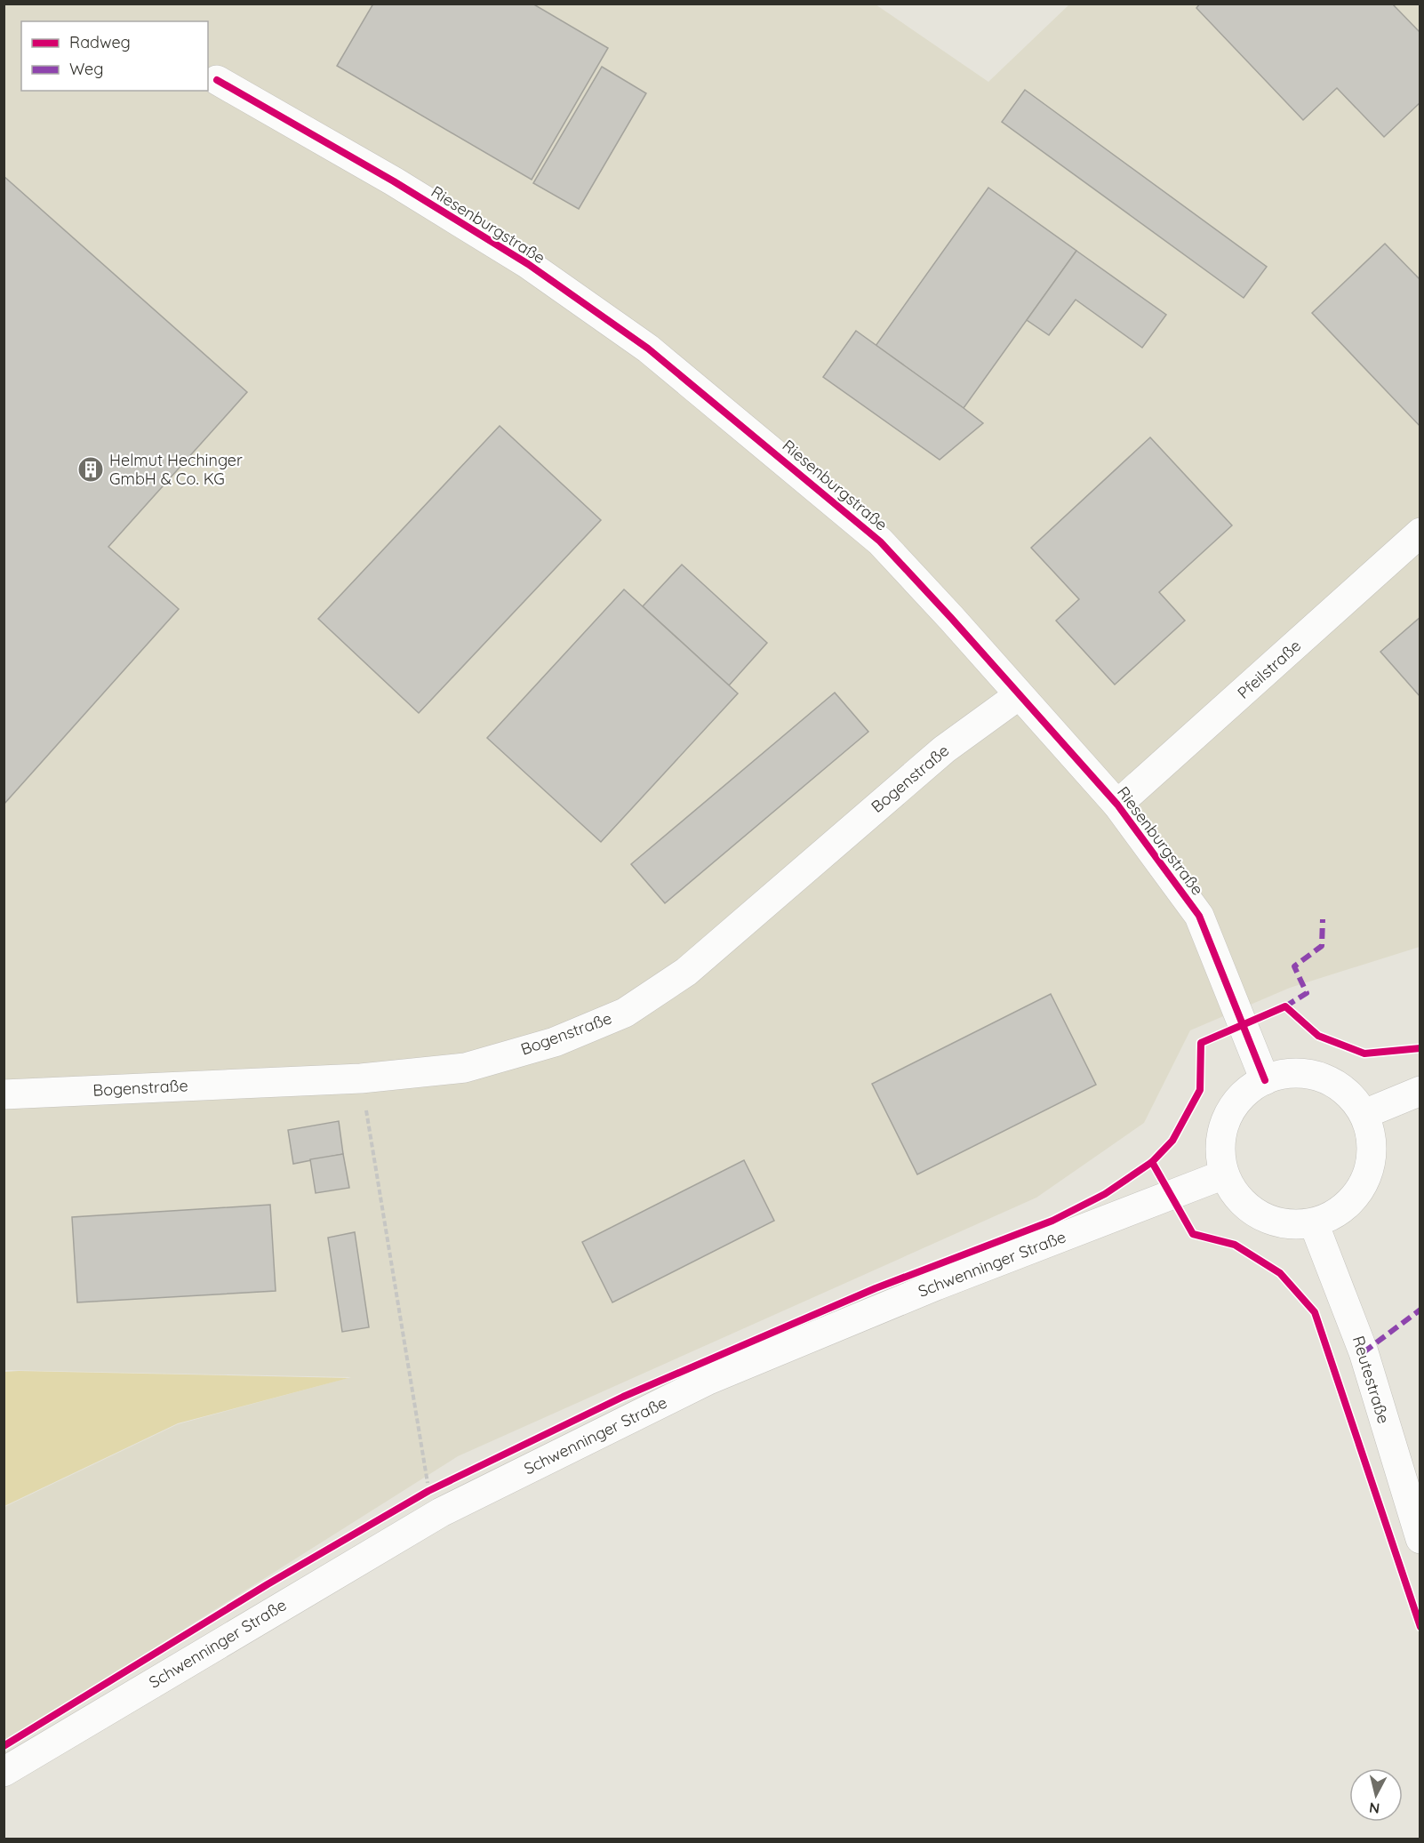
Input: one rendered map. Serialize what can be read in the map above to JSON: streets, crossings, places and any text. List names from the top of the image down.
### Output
{
  "streets": {
    "street": [
      "Riesenburgstraße",
      "Pfeilstraße",
      "Bogenstraße",
      "Schwenninger Straße",
      "Reutestraße"
    ]
  },
  "crossings": [
    ["Riesenburgstraße", "Pfeilstraße"],
    ["Riesenburgstraße", "Bogenstraße"],
    ["Riesenburgstraße", "Schwenninger Straße"],
    ["Riesenburgstraße", "Reutestraße"],
    ["Schwenninger Straße", "Reutestraße"]
  ],
  "places": {
    "building": ["Helmut Hechinger GmbH & Co. KG"]
  },
  "legend": ["Radweg", "Weg"],
  "north": "bottom"
}
